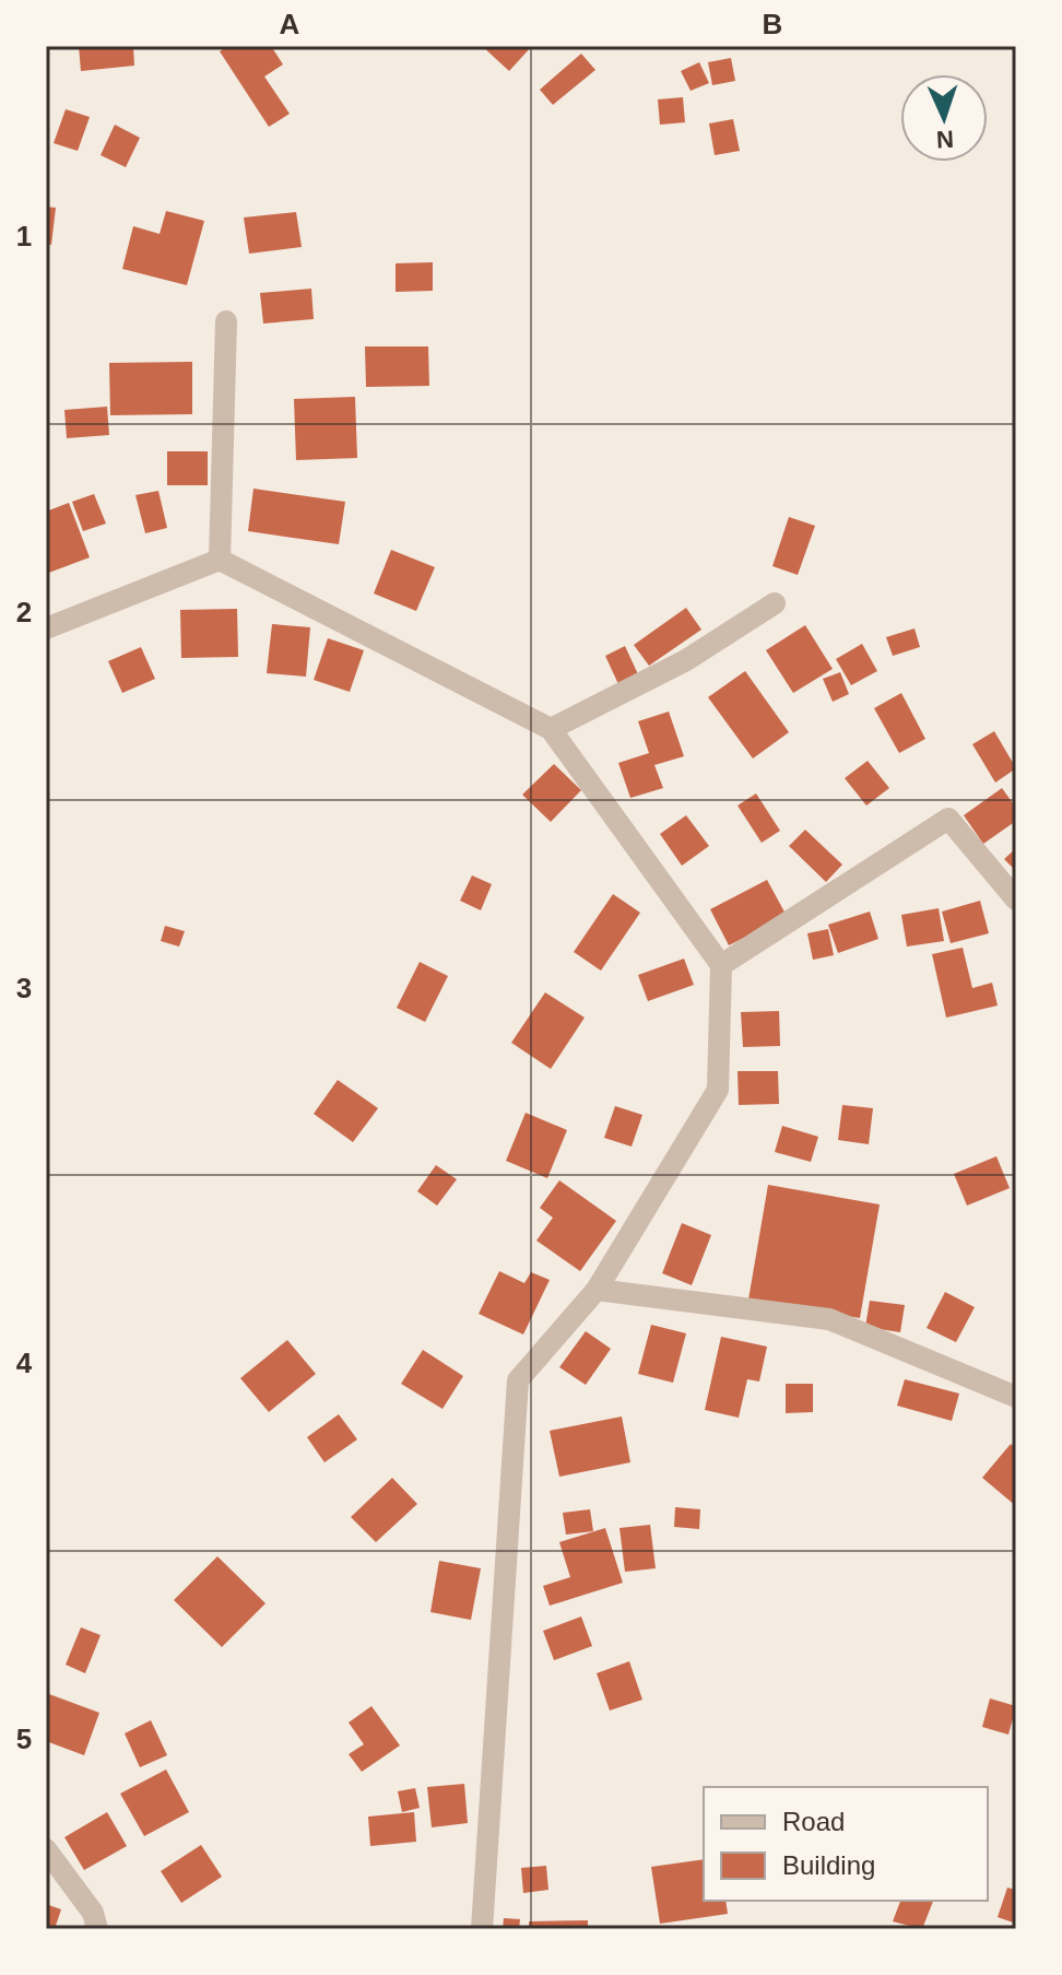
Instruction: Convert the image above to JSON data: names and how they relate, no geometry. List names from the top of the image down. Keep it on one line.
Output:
{"legend":["Road","Building"],"north":"bottom","grid":{"columns":["A","B"],"rows":["1","2","3","4","5"]}}
